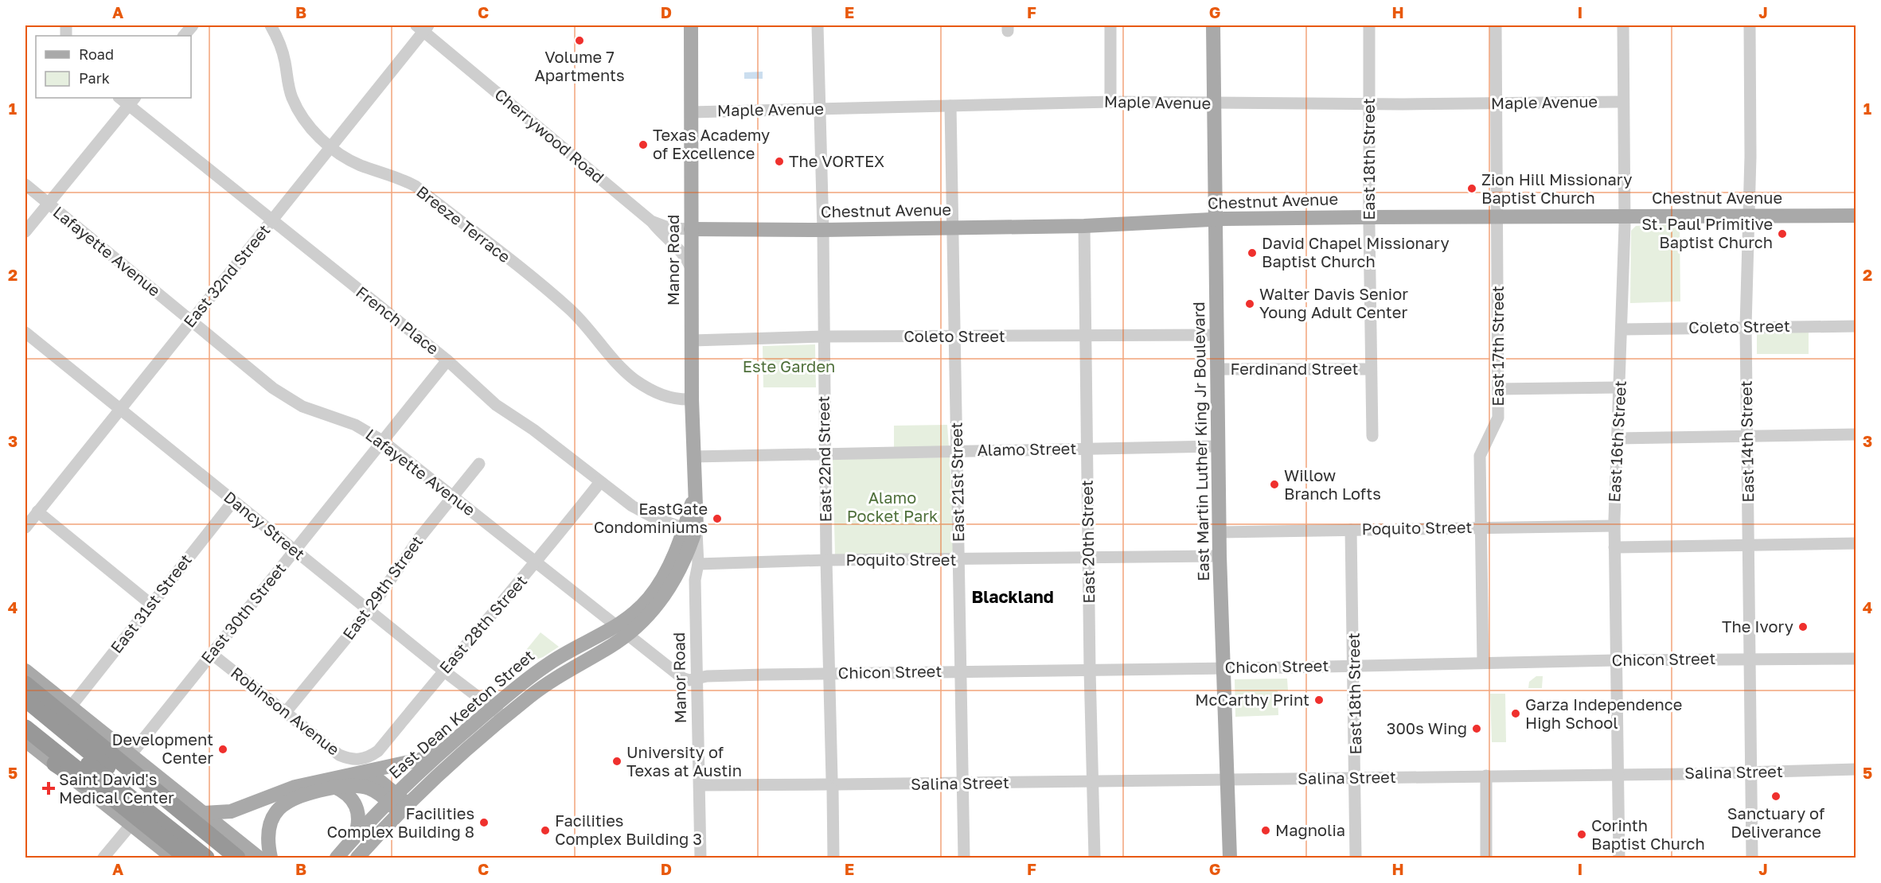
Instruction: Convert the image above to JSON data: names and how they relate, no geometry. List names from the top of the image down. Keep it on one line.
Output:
{"streets":{"main road":["Chestnut Avenue","Manor Road","East Martin Luther King Jr Boulevard","East Dean Keeton Street"],"street":["Maple Avenue","Cherrywood Road","East 18th Street","Breeze Terrace","Lafayette Avenue","East 32nd Street","French Place","Coleto Street","East 17th Street","Ferdinand Street","East 16th Street","East 14th Street","Alamo Street","East 22nd Street","East 21st Street","Dancy Street","Poquito Street","East 20th Street","East 29th Street","East 31st Street","East 30th Street","East 28th Street","Chicon Street","Robinson Avenue","Salina Street"]},"crossings":[["Maple Avenue","East 18th Street"],["Maple Avenue","Manor Road"],["Maple Avenue","East 17th Street"],["Maple Avenue","East Martin Luther King Jr Boulevard"],["Maple Avenue","East 16th Street"],["Maple Avenue","East 22nd Street"],["Maple Avenue","East 21st Street"],["Cherrywood Road","Chestnut Avenue"],["Cherrywood Road","Manor Road"],["Cherrywood Road","East 32nd Street"],["East 18th Street","Chestnut Avenue"],["East 18th Street","Ferdinand Street"],["East 18th Street","Poquito Street"],["East 18th Street","Chicon Street"],["East 18th Street","Salina Street"],["Chestnut Avenue","Manor Road"],["Chestnut Avenue","East 17th Street"],["Chestnut Avenue","East Martin Luther King Jr Boulevard"],["Chestnut Avenue","East 16th Street"],["Chestnut Avenue","East 14th Street"],["Chestnut Avenue","East 22nd Street"],["Chestnut Avenue","East 21st Street"],["Chestnut Avenue","East 20th Street"],["Breeze Terrace","Manor Road"],["Breeze Terrace","East 32nd Street"],["Lafayette Avenue","Manor Road"],["Lafayette Avenue","East 32nd Street"],["Lafayette Avenue","East 29th Street"],["Lafayette Avenue","East 30th Street"],["Lafayette Avenue","East 28th Street"],["Lafayette Avenue","Chicon Street"],["Lafayette Avenue","East Dean Keeton Street"],["Manor Road","French Place"],["Manor Road","Coleto Street"],["Manor Road","Alamo Street"],["Manor Road","Poquito Street"],["Manor Road","Chicon Street"],["Manor Road","East Dean Keeton Street"],["Manor Road","Salina Street"],["East 32nd Street","French Place"],["East 32nd Street","Dancy Street"],["French Place","East 30th Street"],["French Place","East 28th Street"],["French Place","East Dean Keeton Street"],["Coleto Street","East Martin Luther King Jr Boulevard"],["Coleto Street","East 16th Street"],["Coleto Street","East 14th Street"],["Coleto Street","East 22nd Street"],["Coleto Street","East 21st Street"],["Coleto Street","East 20th Street"],["East 17th Street","Poquito Street"],["East 17th Street","Chicon Street"],["Ferdinand Street","East Martin Luther King Jr Boulevard"],["East Martin Luther King Jr Boulevard","Alamo Street"],["East Martin Luther King Jr Boulevard","Poquito Street"],["East Martin Luther King Jr Boulevard","Chicon Street"],["East Martin Luther King Jr Boulevard","Salina Street"],["East 16th Street","Poquito Street"],["East 16th Street","Chicon Street"],["East 16th Street","Salina Street"],["East 14th Street","Chicon Street"],["East 14th Street","Salina Street"],["Alamo Street","East 22nd Street"],["Alamo Street","East 21st Street"],["Alamo Street","East 20th Street"],["East 22nd Street","Poquito Street"],["East 22nd Street","Chicon Street"],["East 22nd Street","Salina Street"],["East 21st Street","Poquito Street"],["East 21st Street","Chicon Street"],["East 21st Street","Salina Street"],["Dancy Street","East 29th Street"],["Dancy Street","East 31st Street"],["Dancy Street","East 30th Street"],["Dancy Street","East 28th Street"],["Dancy Street","East Dean Keeton Street"],["Poquito Street","East 20th Street"],["East 20th Street","Chicon Street"],["East 20th Street","Salina Street"],["East 29th Street","Robinson Avenue"],["East 30th Street","Robinson Avenue"],["East 28th Street","Robinson Avenue"]],"districts":["Blackland"],"parks":["Este Garden","Alamo Pocket Park"],"places":{"other":["Volume 7 Apartments","Texas Academy of Excellence","The VORTEX","Zion Hill Missionary Baptist Church","St. Paul Primitive Baptist Church","David Chapel Missionary Baptist Church","Walter Davis Senior Young Adult Center","Willow Branch Lofts","EastGate Condominiums","The Ivory","McCarthy Print","Garza Independence High School","300s Wing","Development Center","University of Texas at Austin","Sanctuary of Deliverance","Facilities Complex Building 8","Facilities Complex Building 3","Magnolia","Corinth Baptist Church"],"health":["Saint David's Medical Center"]},"legend":["Road","Park"],"grid":{"columns":["A","B","C","D","E","F","G","H","I","J"],"rows":["1","2","3","4","5"]}}
